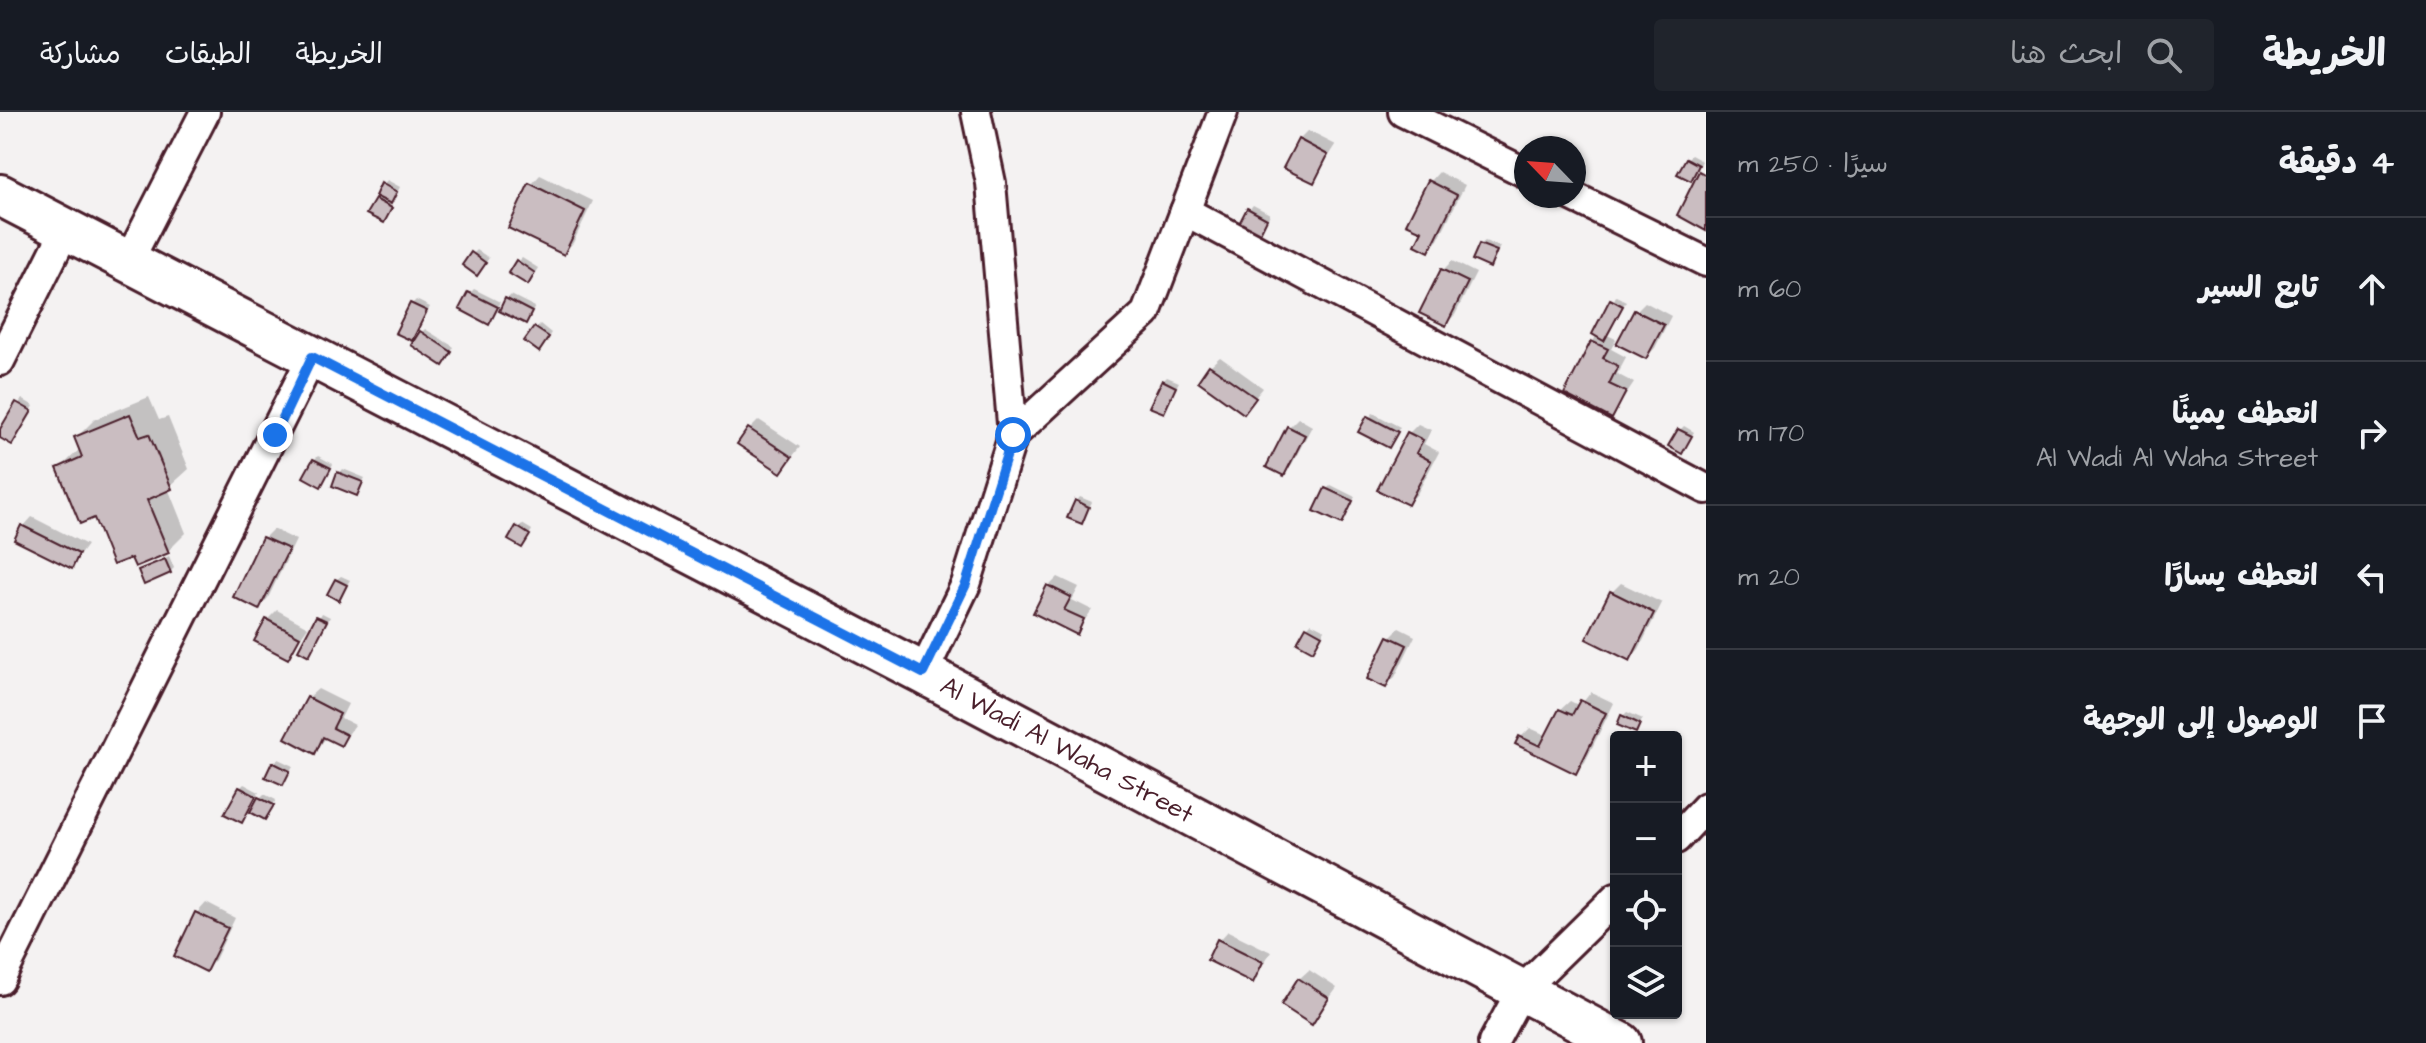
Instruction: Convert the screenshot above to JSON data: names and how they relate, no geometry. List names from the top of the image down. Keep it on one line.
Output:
{"streets":{"main road":["Al Wadi Al Waha Street"]},"north":"top left","page":{"header":"الخريطة","search":"ابحث هنا","nav":["الخريطة","الطبقات","مشاركة"],"heading":["4 دقيقة","سيرًا · 250 m"],"list":[["تابع السير","60 m"],["انعطف يمينًا","Al Wadi Al Waha Street","170 m"],["انعطف يسارًا","20 m"],"الوصول إلى الوجهة"],"map_buttons":["+","−"]}}
